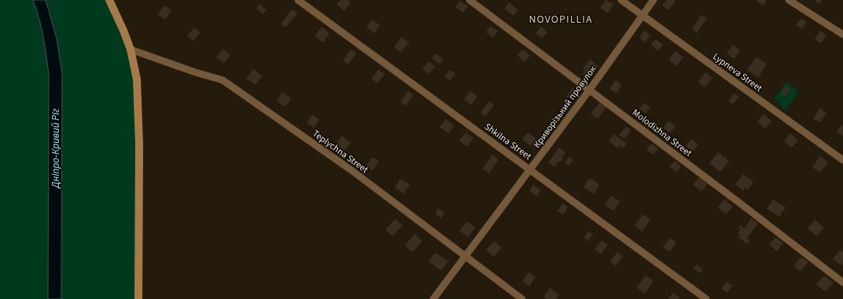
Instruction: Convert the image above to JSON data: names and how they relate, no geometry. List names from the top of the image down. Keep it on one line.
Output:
{"streets":{"street":["Lypneva Street","Криворізький провулок","Molodizhna Street","Shkilna Street","Teplychna Street"]},"crossings":[["Lypneva Street","Криворізький провулок"],["Криворізький провулок","Molodizhna Street"],["Криворізький провулок","Shkilna Street"],["Криворізький провулок","Teplychna Street"]],"districts":["NOVOPILLIA"],"water":["Дніпро-Кривий Ріг"]}
